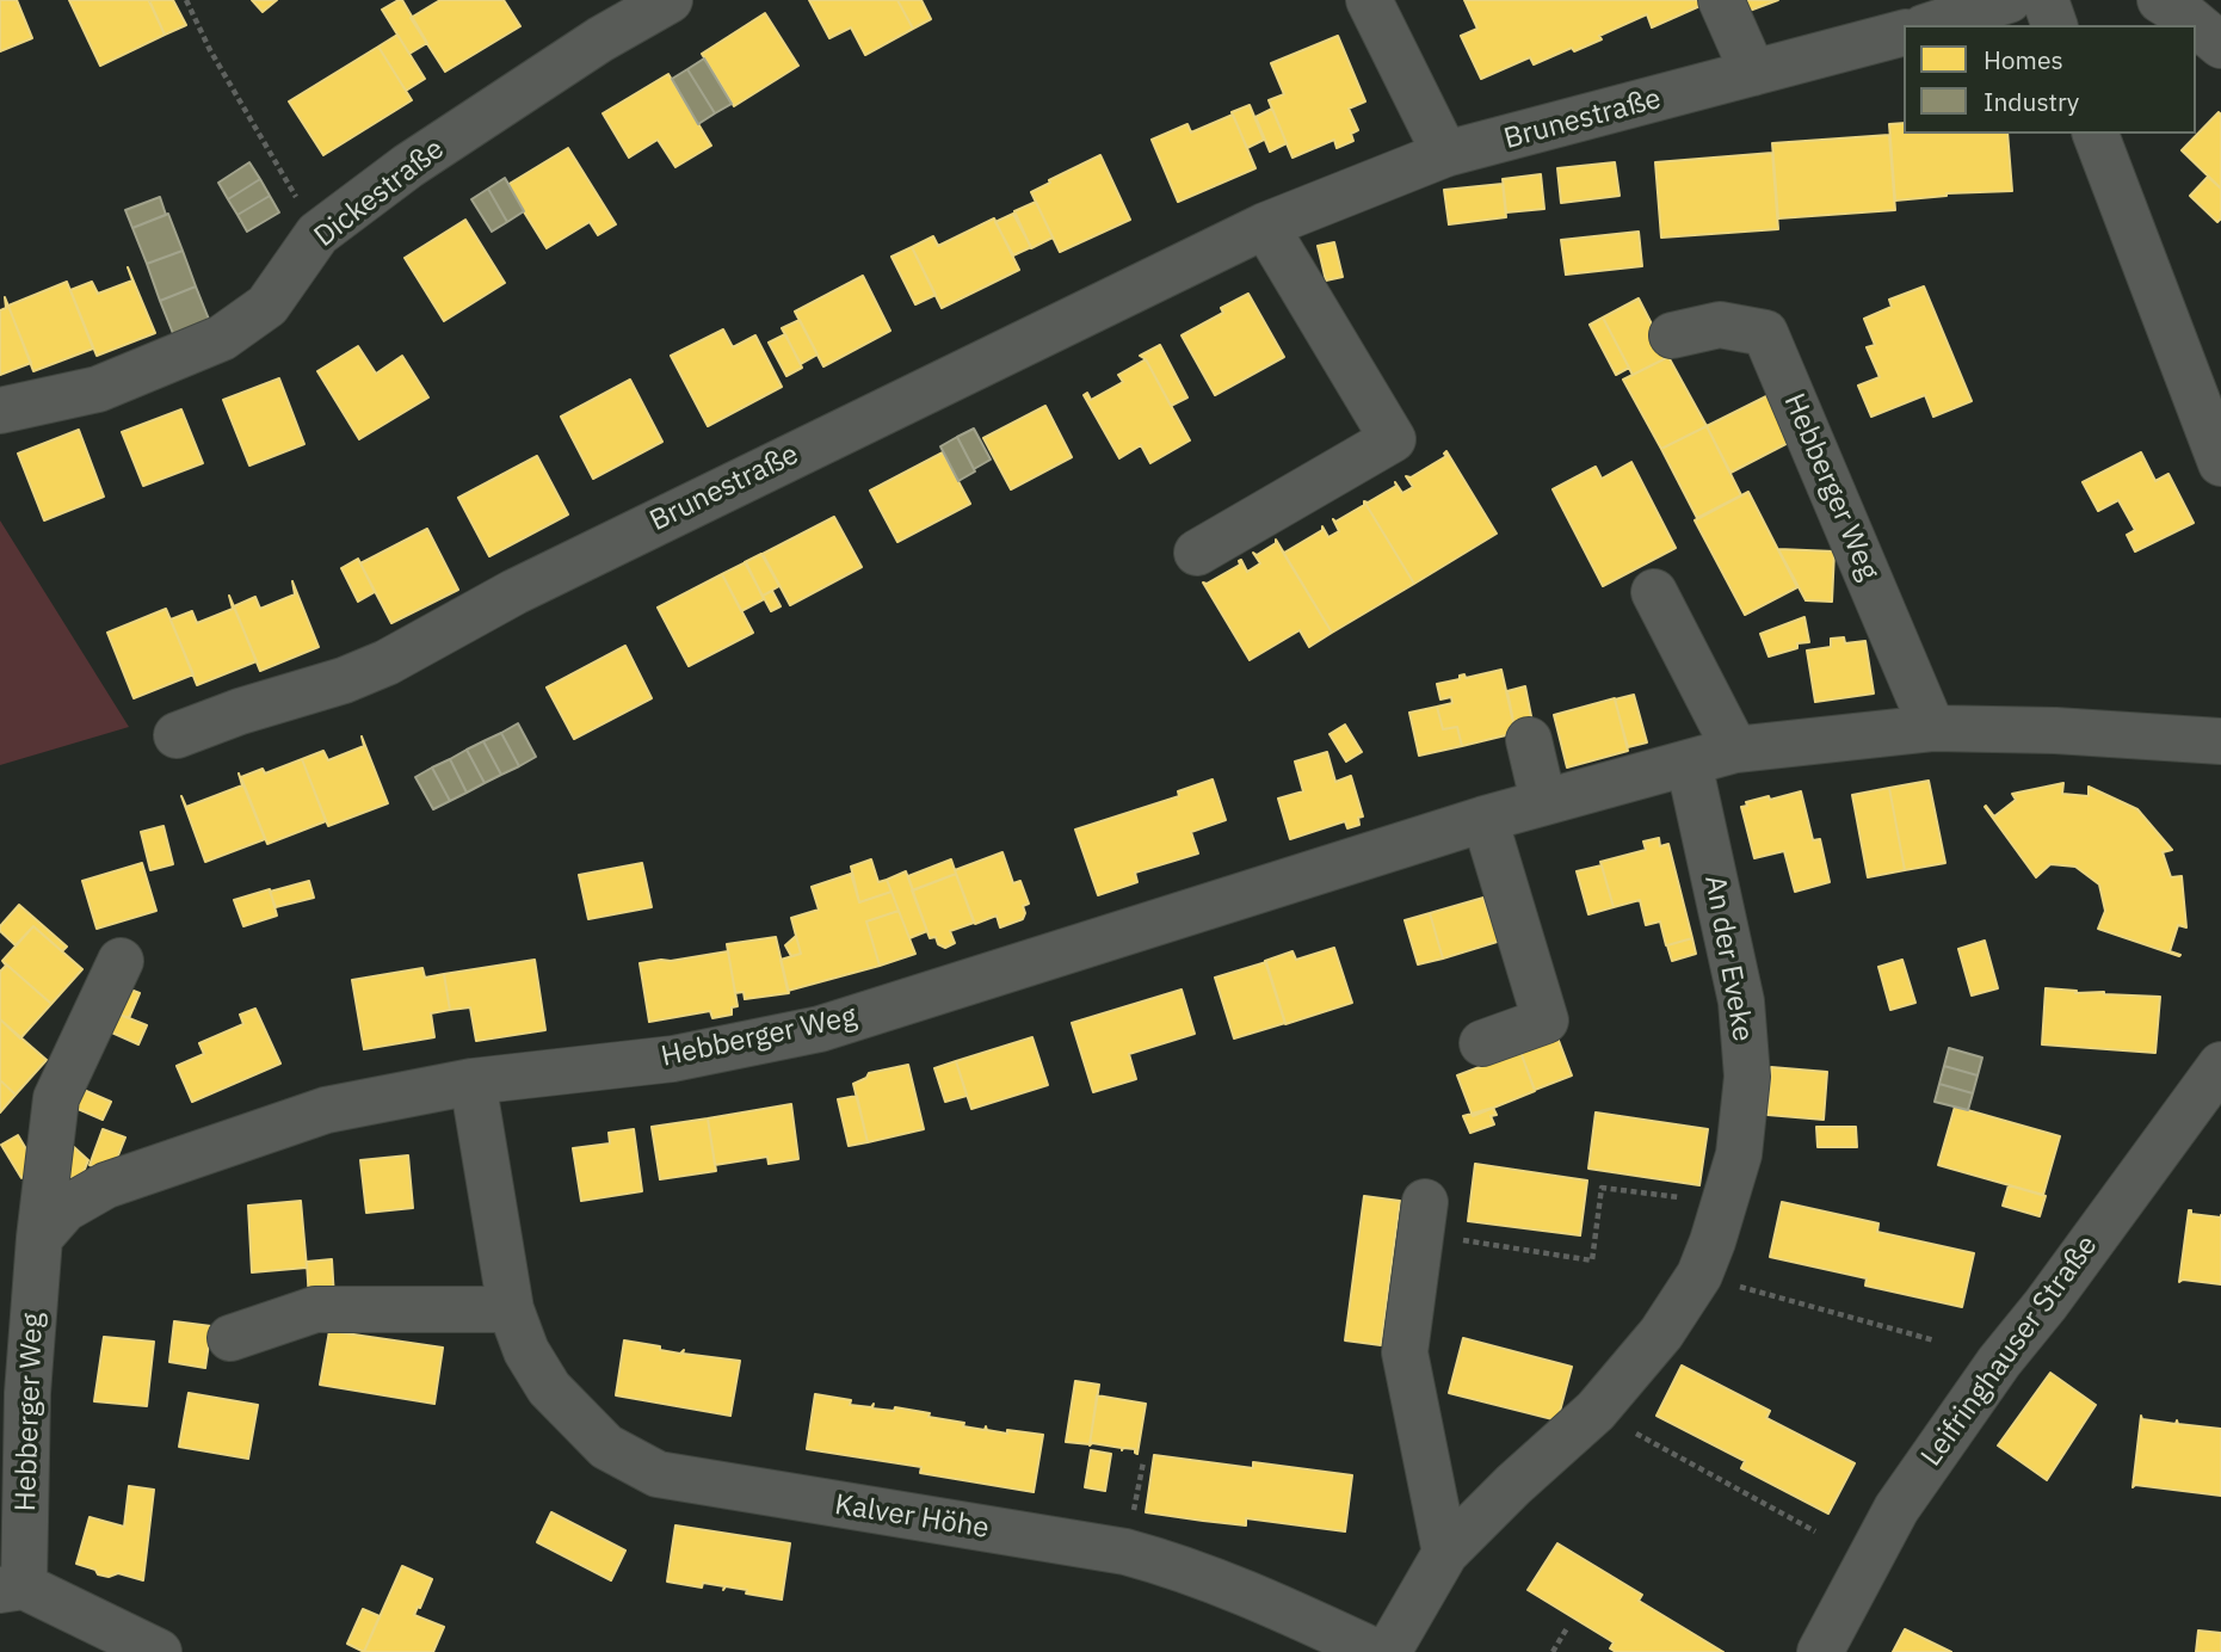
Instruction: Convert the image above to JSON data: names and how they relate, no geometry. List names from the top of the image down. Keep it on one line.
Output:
{"streets":{"street":["Brunestraße","Dickestraße","Hebberger Weg","An der Eveke","Leifringhauser Straße","Kalver Höhe"]},"crossings":[["Hebberger Weg","An der Eveke"],["Hebberger Weg","Kalver Höhe"]],"legend":["Homes","Industry"]}
